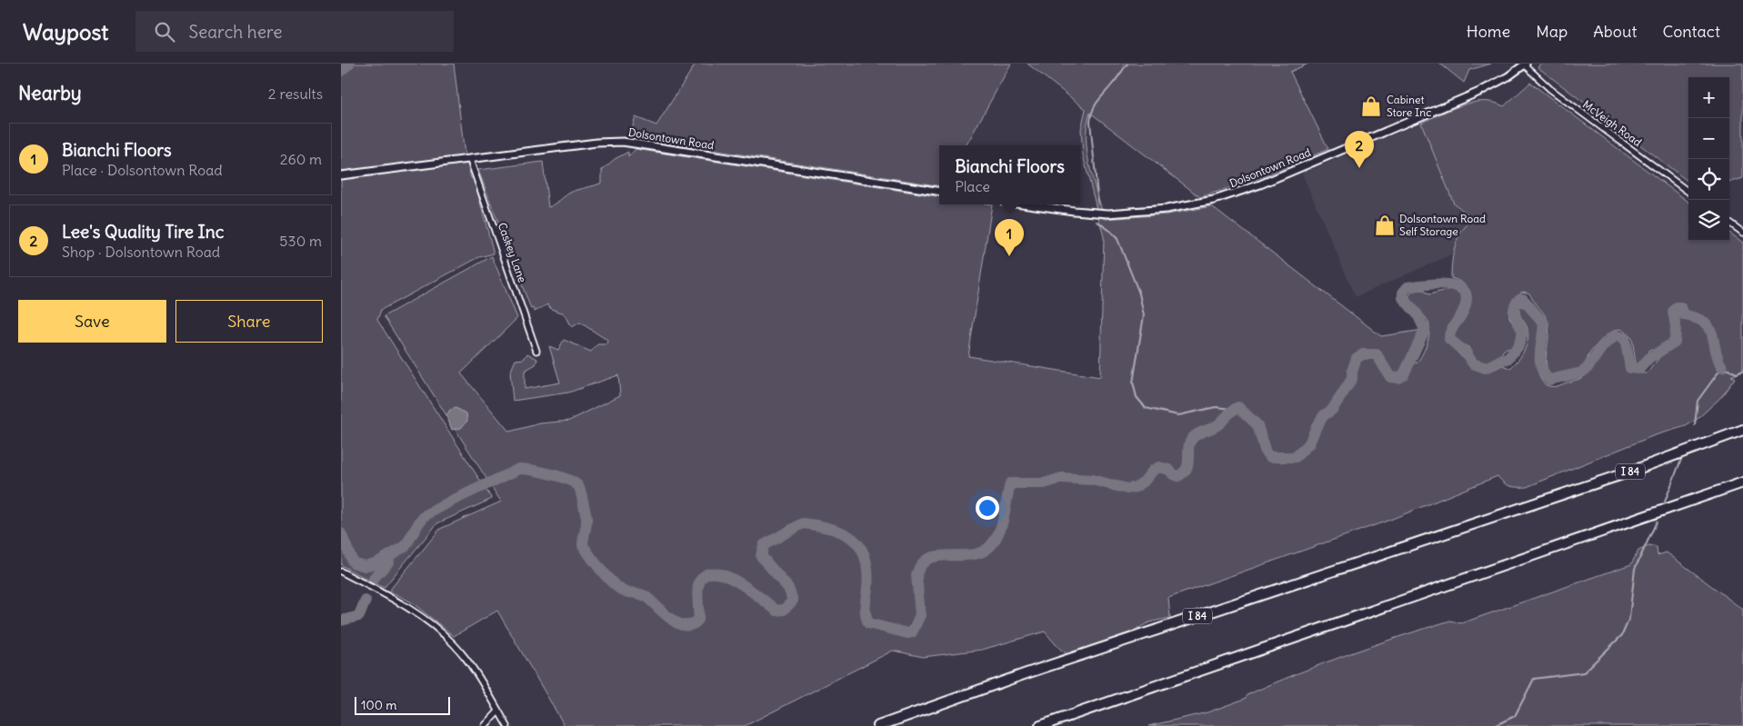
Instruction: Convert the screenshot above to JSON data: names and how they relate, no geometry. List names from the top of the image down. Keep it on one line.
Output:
{"streets":{"highway":["I 84"],"street":["McVeigh Road","Dolsontown Road","Caskey Lane"]},"crossings":[["McVeigh Road","Dolsontown Road"],["Dolsontown Road","Caskey Lane"]],"places":{"shop":["Cabinet Store Inc","Dolsontown Road Self Storage"]},"scale_bar":"100 m","page":{"header":"Waypost","search":"Search here","nav":["Home","Map","About","Contact"],"heading":["Nearby","2 results"],"map_buttons":["+","−"],"list":[{"mark":"1","name":"Bianchi Floors","note":"Place · Dolsontown Road","value":"260 m"},{"mark":"2","name":"Lee's Quality Tire Inc","note":"Shop · Dolsontown Road","value":"530 m"}],"pins":["2","1"],"popup":["Bianchi Floors","Place"],"buttons":["Save","Share"],"scale":"100 m"}}
